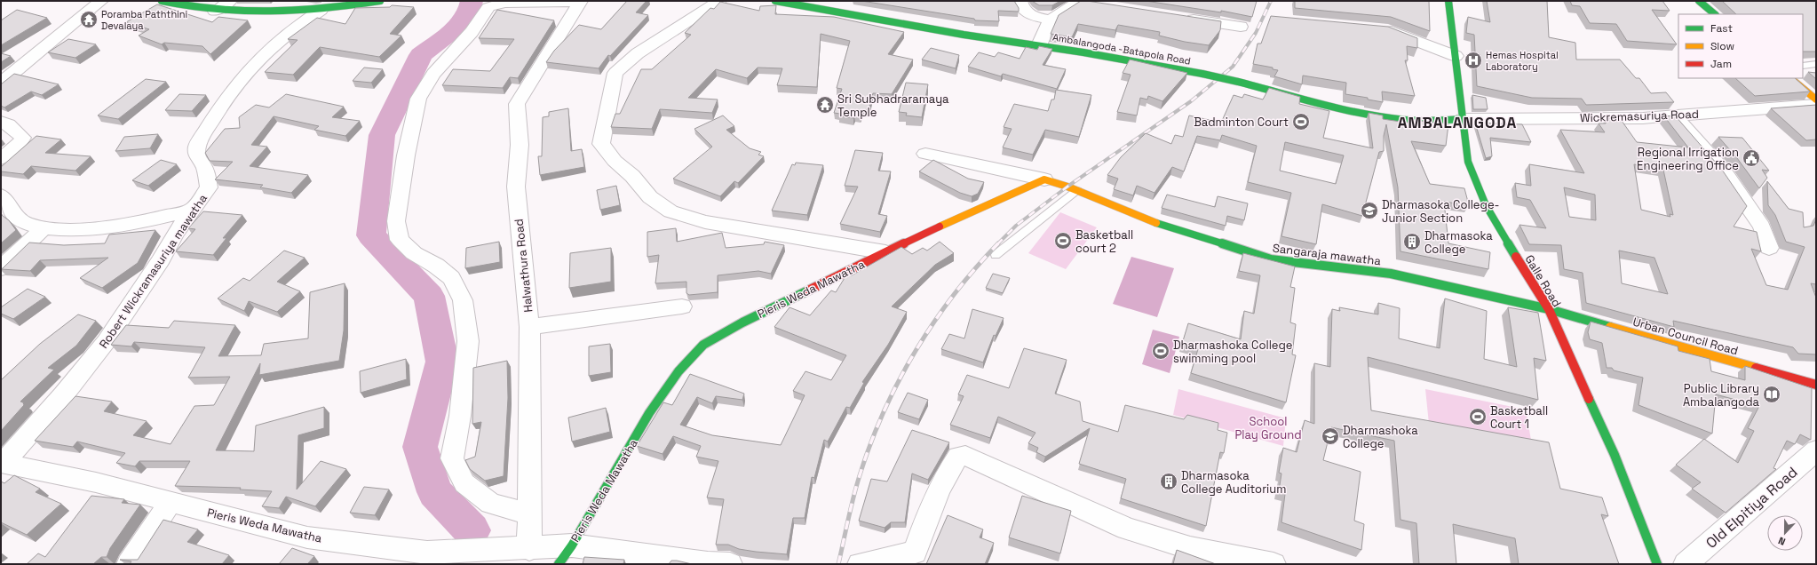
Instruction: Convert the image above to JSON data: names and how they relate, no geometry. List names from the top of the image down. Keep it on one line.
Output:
{"streets":{"main road":["Ambalangoda -Batapola Road","Sangaraja mawatha","Galle Road","Pieris Weda Mawatha","Urban Council Road"],"street":["Wickremasuriya Road","Halwathura Road","Robert Wickramasuriya mawatha","Old Elpitiya Road"]},"crossings":[["Ambalangoda -Batapola Road","Wickremasuriya Road"],["Ambalangoda -Batapola Road","Galle Road"],["Wickremasuriya Road","Galle Road"],["Sangaraja mawatha","Galle Road"],["Sangaraja mawatha","Pieris Weda Mawatha"],["Sangaraja mawatha","Urban Council Road"],["Halwathura Road","Pieris Weda Mawatha"],["Robert Wickramasuriya mawatha","Pieris Weda Mawatha"],["Galle Road","Urban Council Road"]],"districts":["AMBALANGODA"],"parks":["School Play Ground"],"places":{"temple":["Poramba Paththini Devalaya","Sri Subhadraramaya Temple"],"hospital":["Hemas Hospital Laboratory"],"sports":["Badminton Court","Basketball court 2","Dharmashoka College swimming pool","Basketball Court 1"],"public building":["Regional Irrigation Engineering Office"],"school or university":["Dharmasoka College- Junior Section","Dharmashoka College"],"building":["Dharmasoka College","Dharmasoka College Auditorium"],"library":["Public Library Ambalangoda"]},"legend":["Fast","Slow","Jam"],"north":"bottom"}
